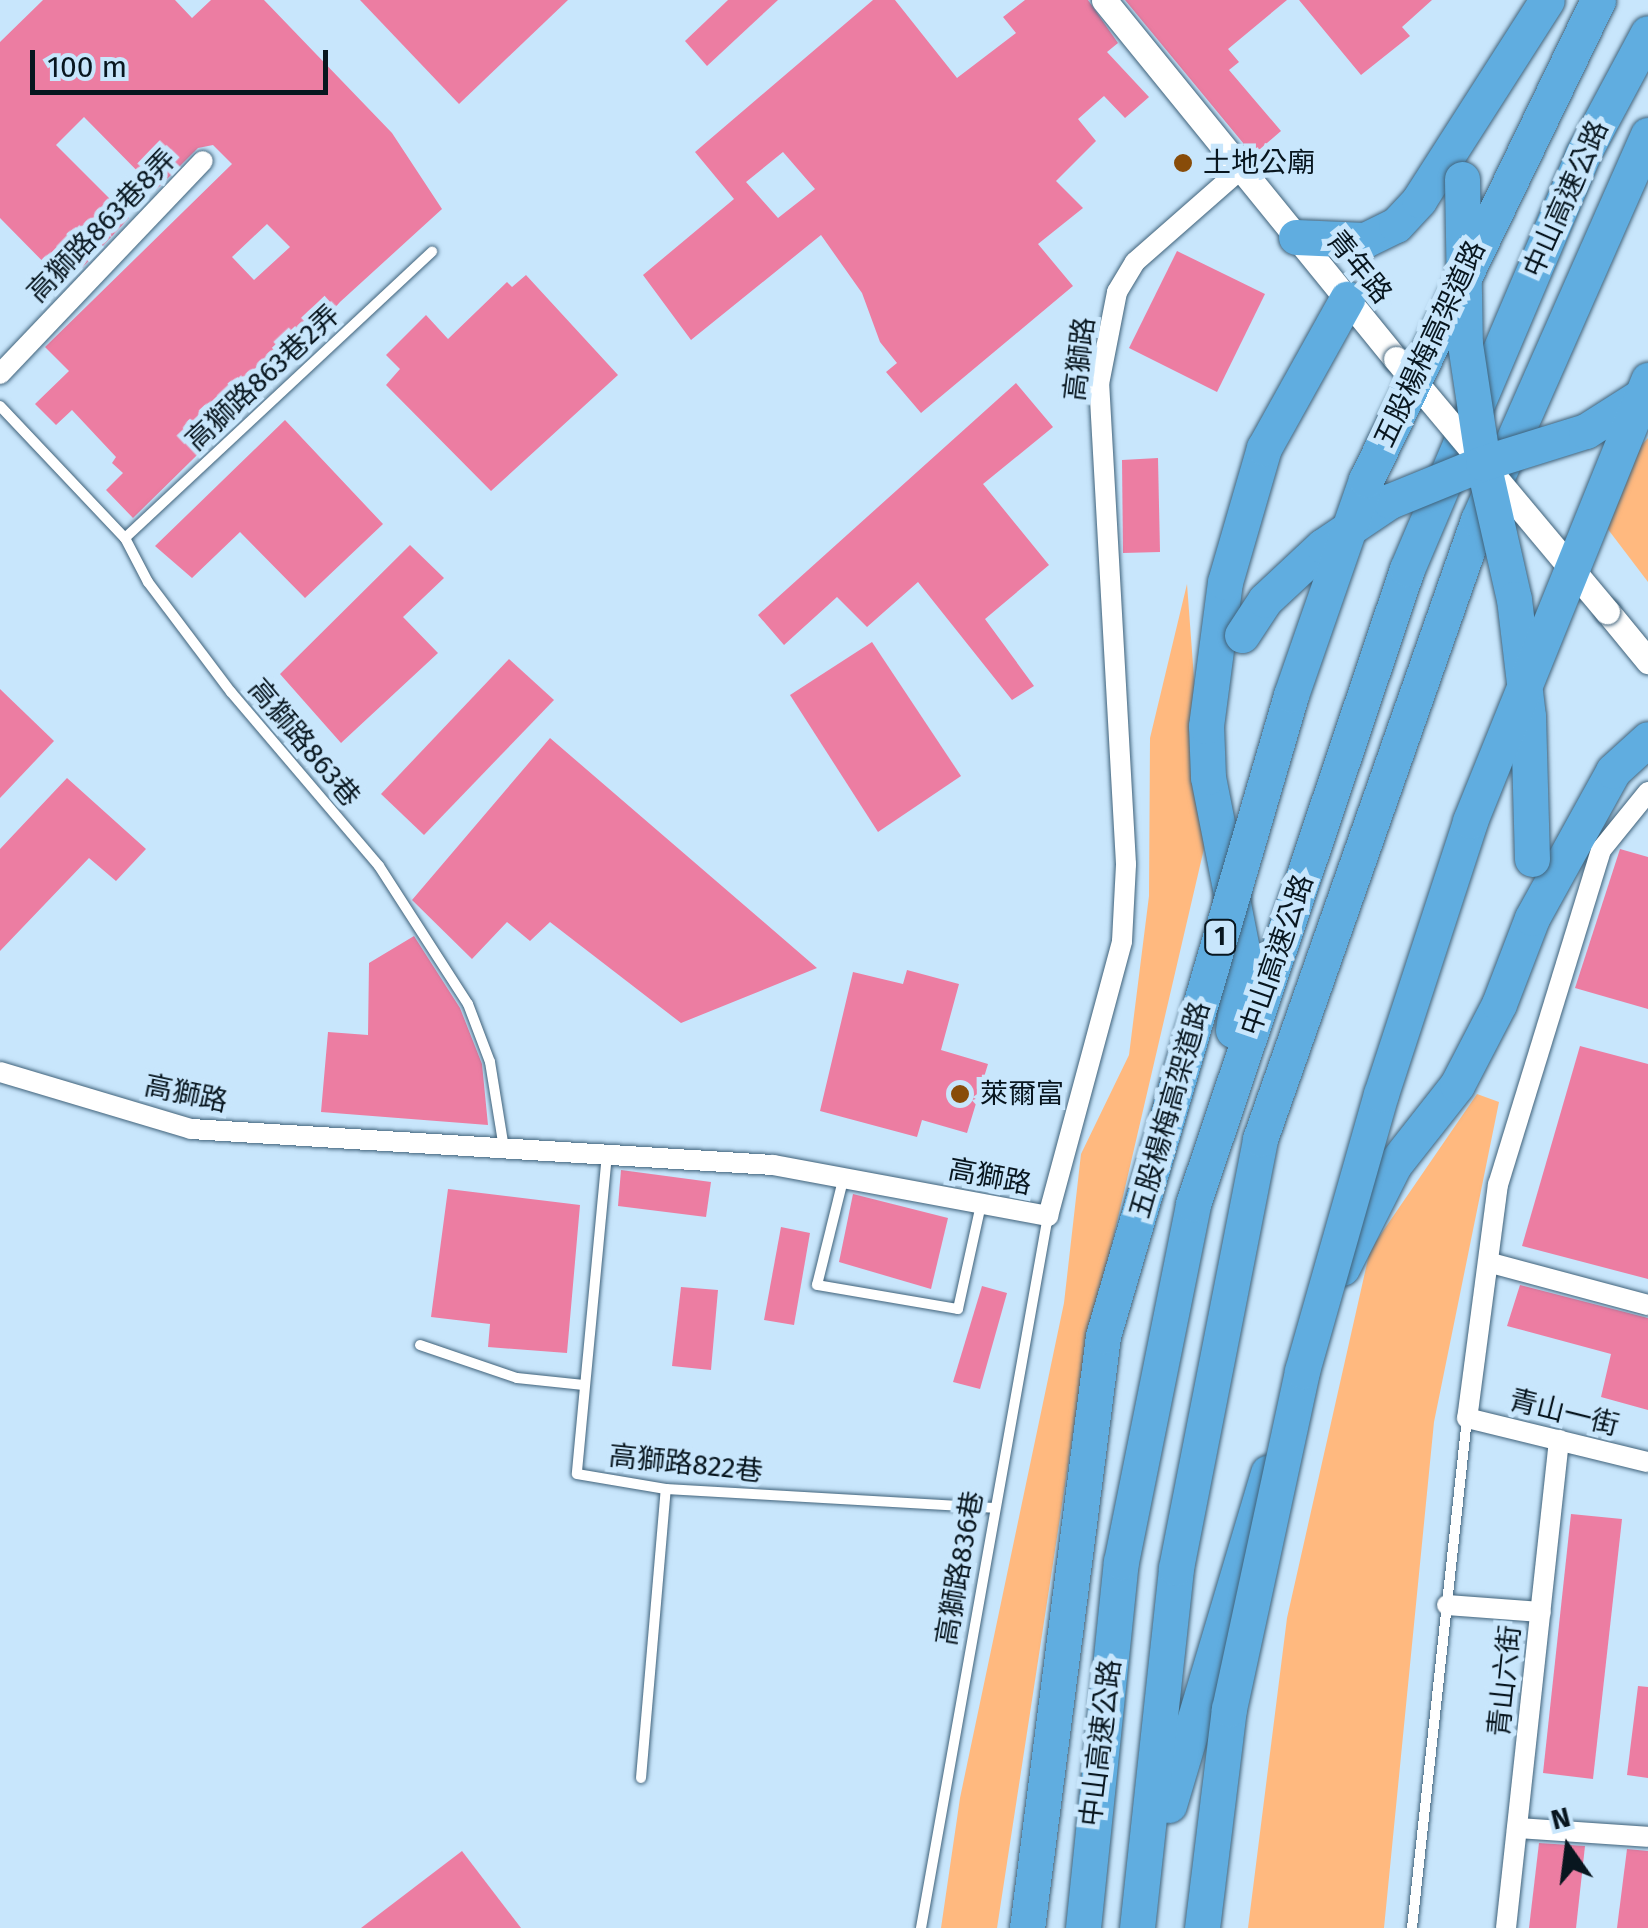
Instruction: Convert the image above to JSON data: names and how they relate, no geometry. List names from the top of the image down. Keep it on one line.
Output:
{"streets":{"highway":["中山高速公路","五股楊梅高架道路","1"],"street":["高獅路863巷8弄","青年路","高獅路","青山一街","青山六街"],"lane":["高獅路863巷2弄","高獅路863巷","高獅路822巷","高獅路836巷"]},"crossings":[["青年路","高獅路"],["高獅路","高獅路863巷"],["高獅路","高獅路822巷"],["高獅路","高獅路836巷"],["高獅路863巷2弄","高獅路863巷"],["青山一街","青山六街"],["高獅路822巷","高獅路836巷"]],"places":["土地公廟","萊爾富"],"scale_bar":"100 m","north":"top"}
